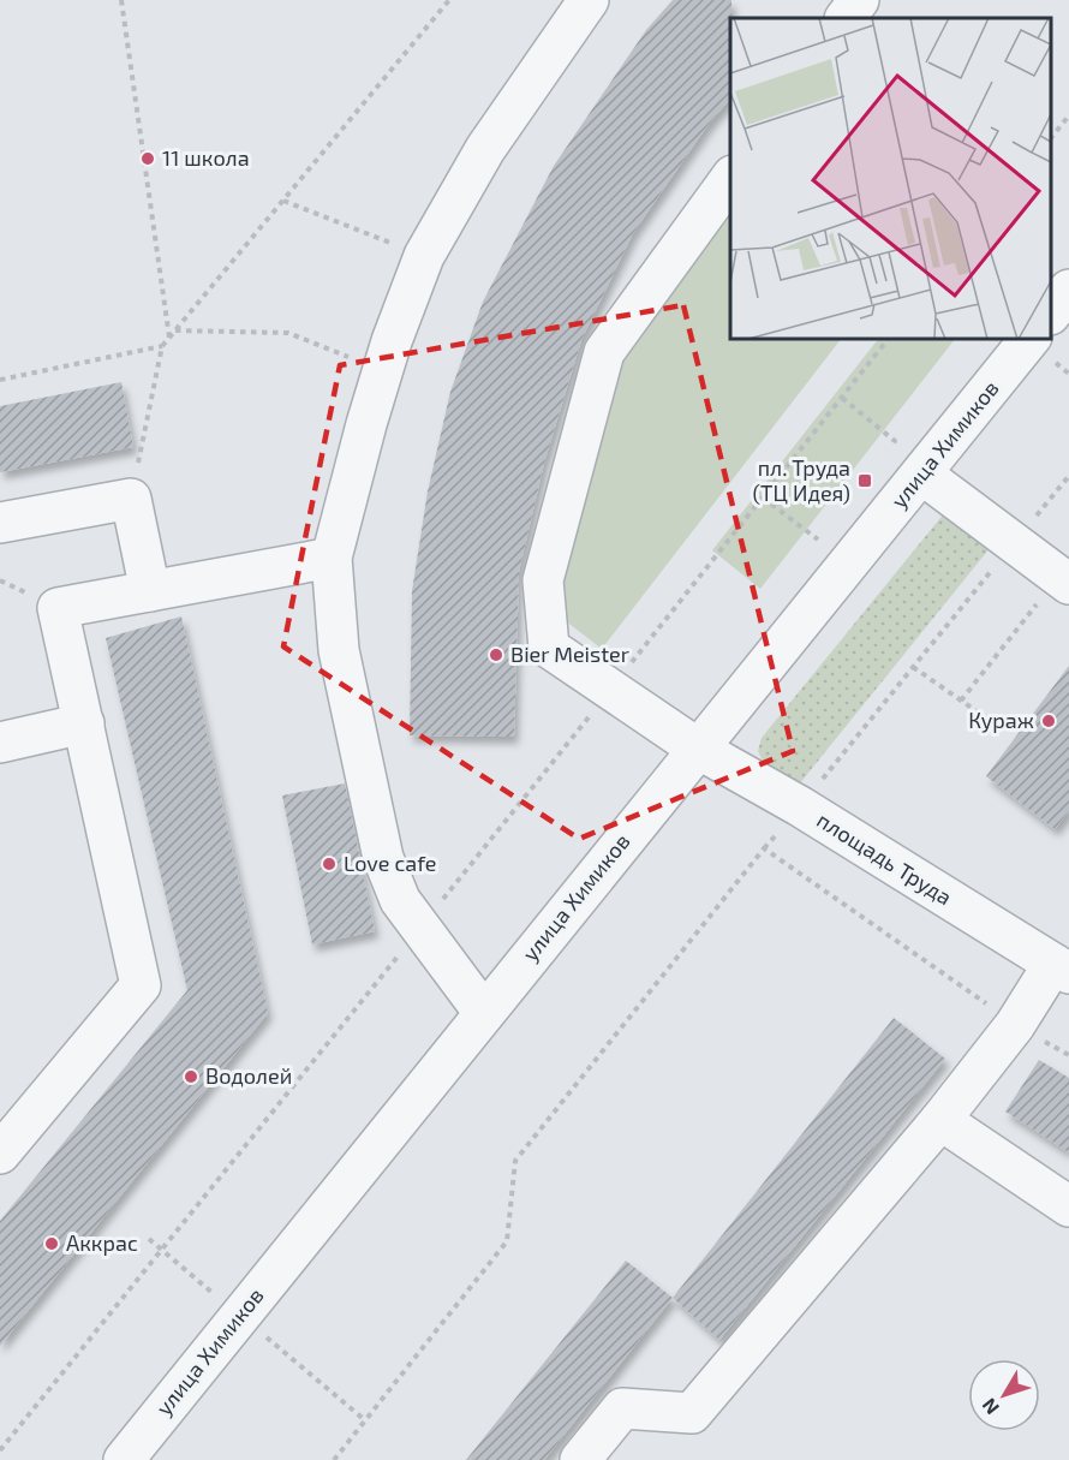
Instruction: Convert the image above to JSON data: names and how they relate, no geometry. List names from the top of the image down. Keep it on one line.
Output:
{"streets":{"street":["улица Химиков","площадь Труда"]},"crossings":[["улица Химиков","площадь Труда"]],"places":{"other":["11 школа","Bier Meister","Кураж","Love cafe","Водолей","Аккрас"],"transit":["пл. Труда (ТЦ Идея)"]},"north":"bottom left"}
